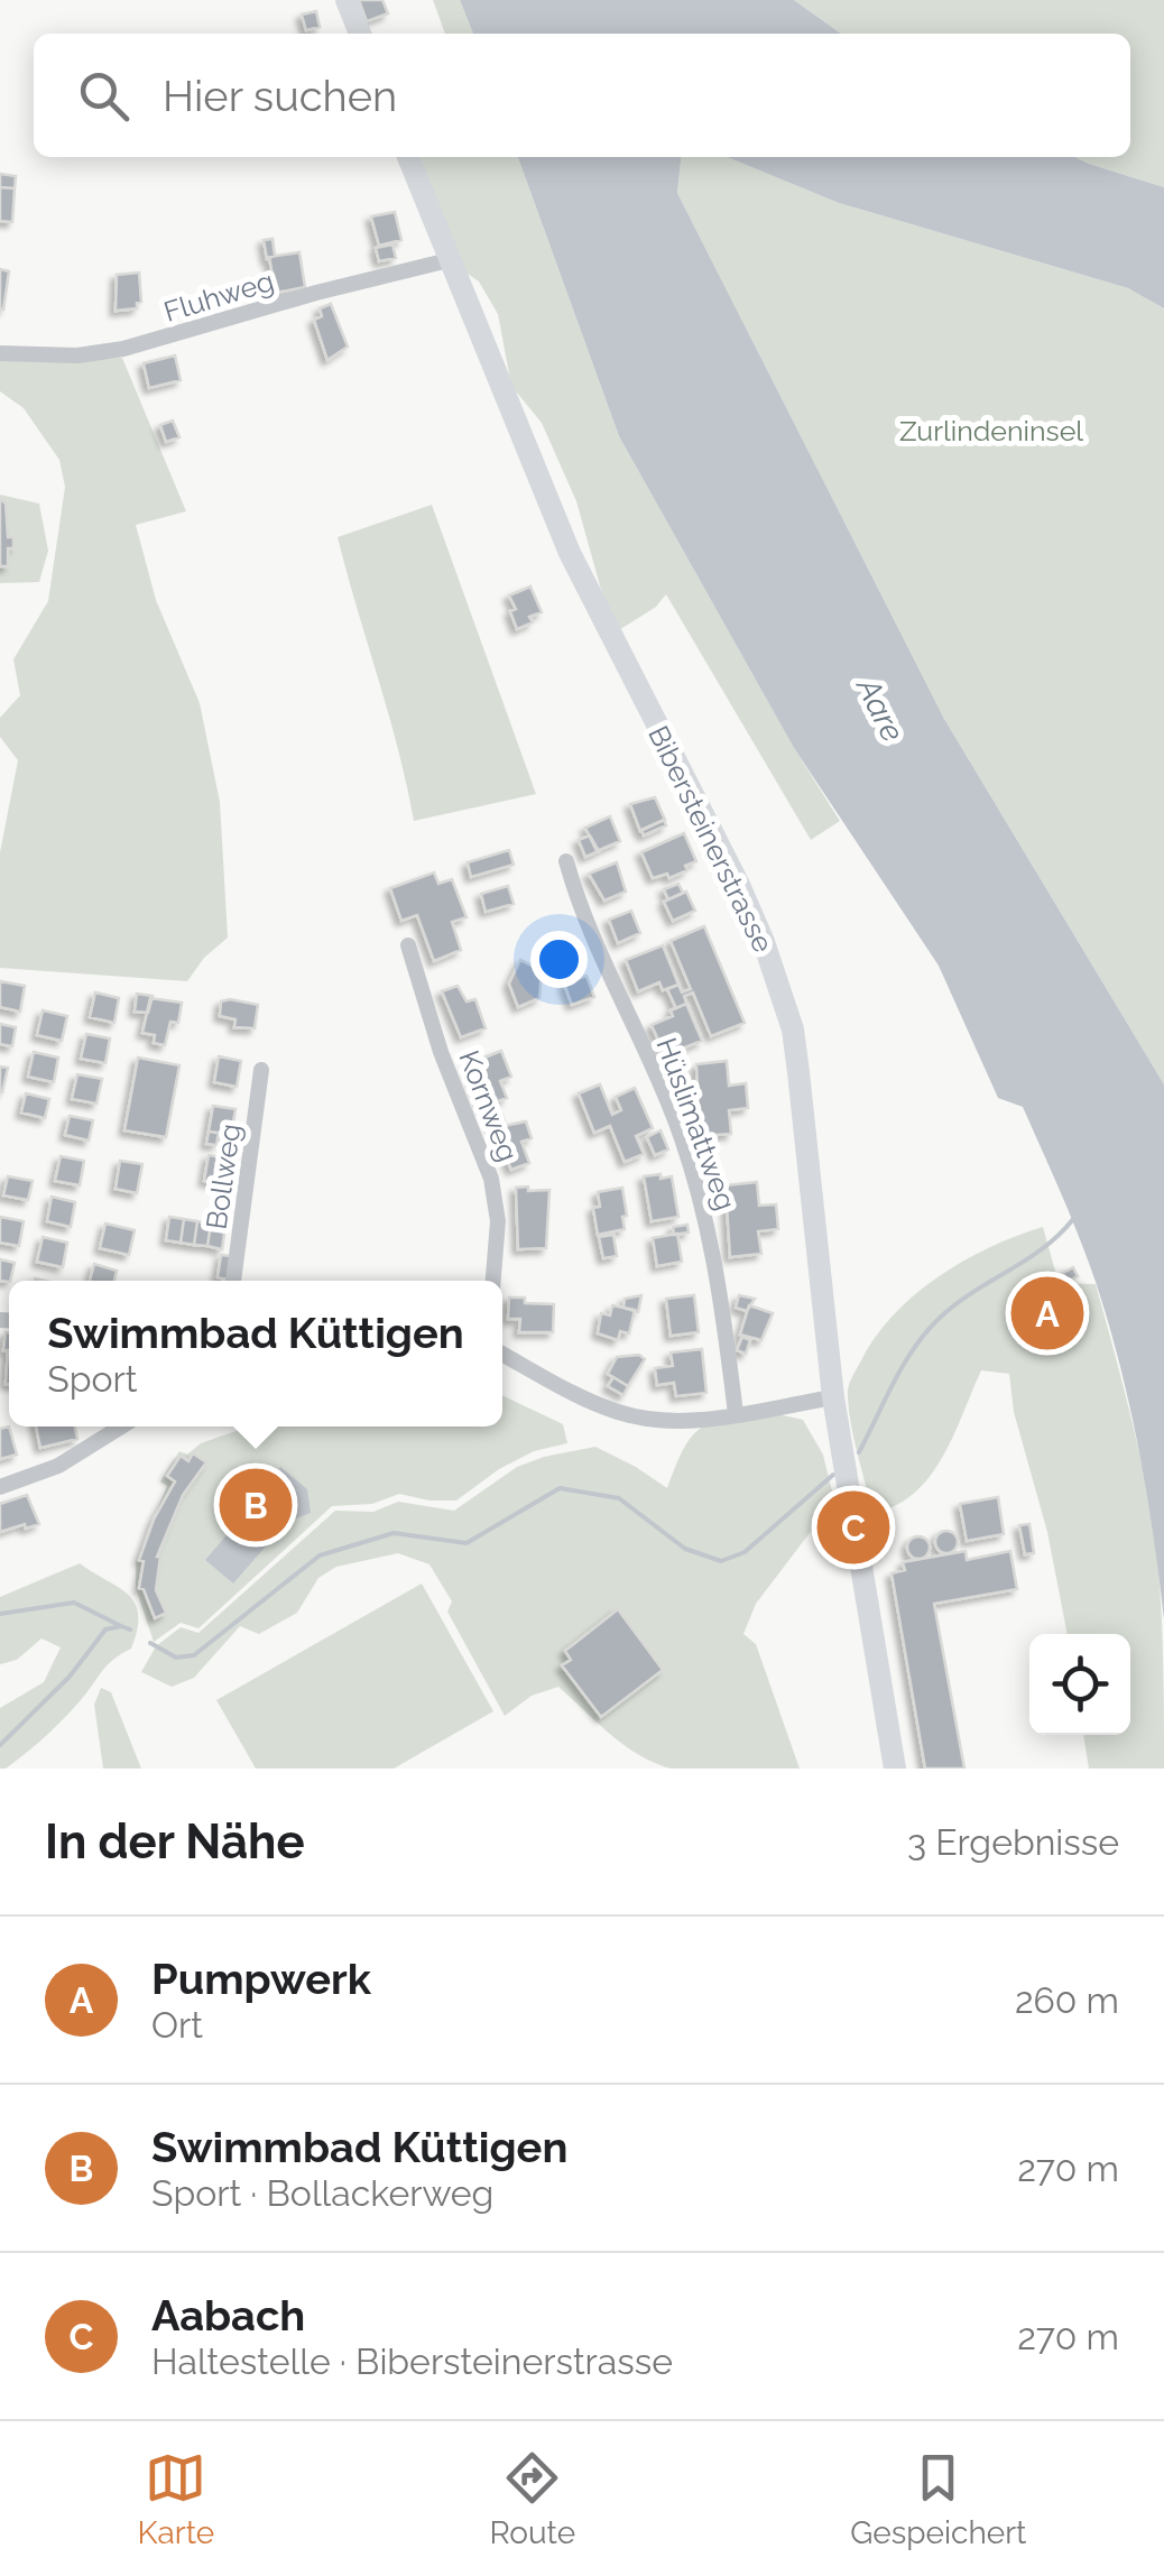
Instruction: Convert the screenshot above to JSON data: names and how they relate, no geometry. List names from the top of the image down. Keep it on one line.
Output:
{"streets":{"main road":["Bibersteinerstrasse"],"street":["Fluhweg","Kornweg","Hüslimattweg","Bollweg"]},"crossings":[["Fluhweg","Bibersteinerstrasse"]],"water":["Aare"],"parks":["Zurlindeninsel"],"page":{"search":"Hier suchen","pins":["A","B","C"],"popup":["Swimmbad Küttigen","Sport"],"heading":["In der Nähe","3 Ergebnisse"],"list":[{"mark":"A","name":"Pumpwerk","note":"Ort","value":"260 m"},{"mark":"B","name":"Swimmbad Küttigen","note":"Sport · Bollackerweg","value":"270 m"},{"mark":"C","name":"Aabach","note":"Haltestelle · Bibersteinerstrasse","value":"270 m"}],"nav":["Karte","Route","Gespeichert"]}}
